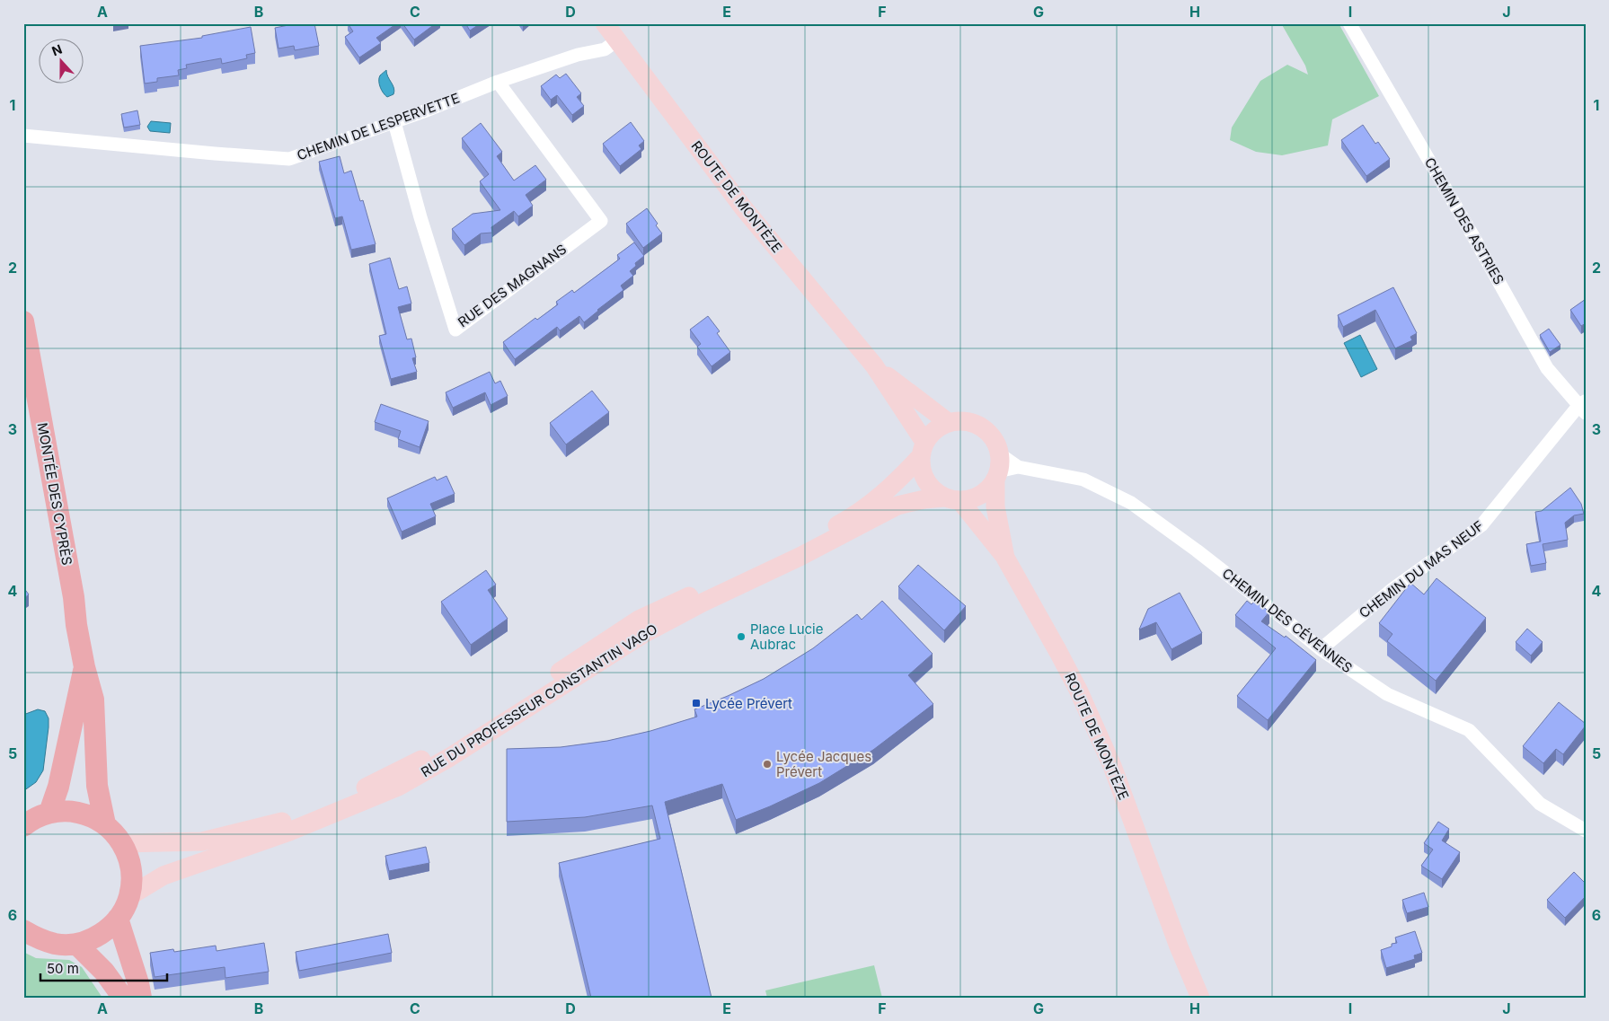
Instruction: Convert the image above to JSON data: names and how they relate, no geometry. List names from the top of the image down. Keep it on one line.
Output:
{"streets":{"main road":["MONTÉE DES CYPRÈS"],"street":["CHEMIN DE LESPERVETTE","ROUTE DE MONTÈZE","CHEMIN DES ASTRIES","RUE DES MAGNANS","CHEMIN DU MAS NEUF","CHEMIN DES CÉVENNES","RUE DU PROFESSEUR CONSTANTIN VAGO"]},"crossings":[["CHEMIN DE LESPERVETTE","ROUTE DE MONTÈZE"],["CHEMIN DE LESPERVETTE","RUE DES MAGNANS"],["ROUTE DE MONTÈZE","CHEMIN DES CÉVENNES"],["ROUTE DE MONTÈZE","RUE DU PROFESSEUR CONSTANTIN VAGO"],["CHEMIN DES ASTRIES","CHEMIN DU MAS NEUF"],["CHEMIN DU MAS NEUF","CHEMIN DES CÉVENNES"],["CHEMIN DES CÉVENNES","RUE DU PROFESSEUR CONSTANTIN VAGO"]],"places":{"other":["Place Lucie Aubrac","Lycée Jacques Prévert"],"transit":["Lycée Prévert"]},"scale_bar":"50 m","north":"top","grid":{"columns":["A","B","C","D","E","F","G","H","I","J"],"rows":["1","2","3","4","5","6"]}}
